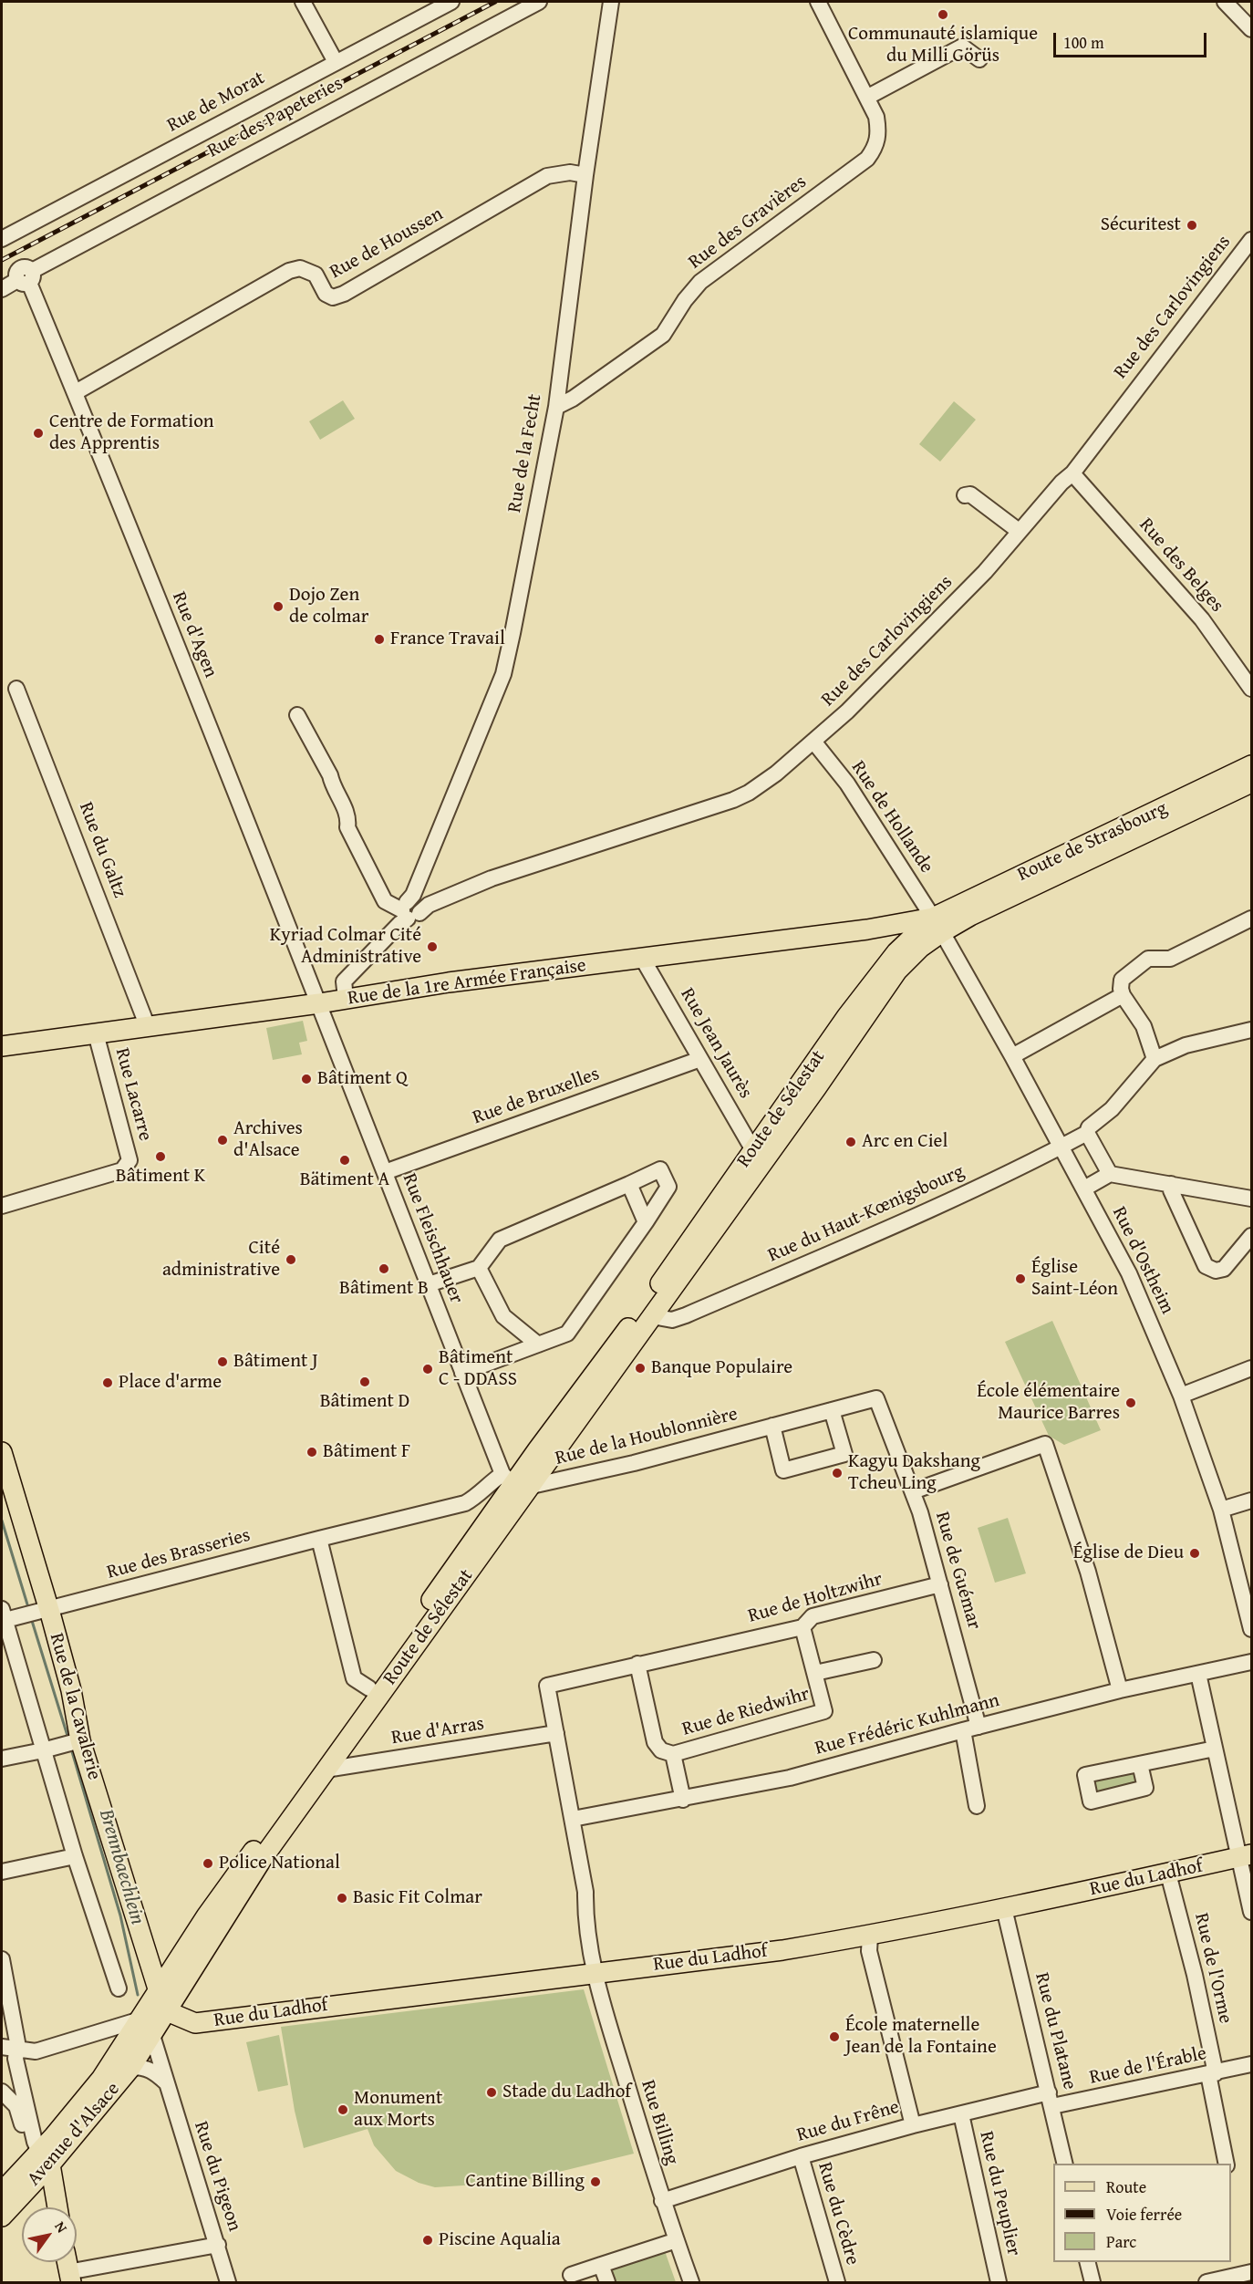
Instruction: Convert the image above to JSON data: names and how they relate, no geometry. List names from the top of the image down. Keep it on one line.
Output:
{"streets":{"main road":["Route de Strasbourg","Rue de la 1re Armée Française","Route de Sélestat","Rue de la Cavalerie","Rue du Ladhof","Avenue d'Alsace"],"street":["Rue de Morat","Rue des Papeteries","Rue des Gravières","Rue de Houssen","Rue des Carlovingiens","Rue de la Fecht","Rue des Belges","Rue d'Agen","Rue de Hollande","Rue du Galtz","Rue Jean Jaurès","Rue Lacarre","Rue de Bruxelles","Rue du Haut-Kœnigsbourg","Rue Fleischhauer","Rue d'Ostheim","Rue de la Houblonnière","Rue des Brasseries","Rue de Guémar","Rue de Holtzwihr","Rue de Riedwihr","Rue Frédéric Kuhlmann","Rue d'Arras","Rue de l'Orme","Rue du Platane","Rue de l'Érable","Rue du Frêne","Rue Billing","Rue du Pigeon","Rue du Peuplier","Rue du Cèdre"]},"crossings":[["Rue des Papeteries","Rue d'Agen"],["Rue des Gravières","Rue de la Fecht"],["Rue de Houssen","Rue de la Fecht"],["Rue de Houssen","Rue d'Agen"],["Rue des Carlovingiens","Rue de la Fecht"],["Rue des Carlovingiens","Rue des Belges"],["Rue des Carlovingiens","Rue de Hollande"],["Rue de la Fecht","Rue de la 1re Armée Française"],["Rue d'Agen","Rue de la 1re Armée Française"],["Rue d'Agen","Rue Fleischhauer"],["Rue de Hollande","Route de Strasbourg"],["Rue de Hollande","Rue de la 1re Armée Française"],["Rue de Hollande","Route de Sélestat"],["Rue de Hollande","Rue d'Ostheim"],["Route de Strasbourg","Rue de la 1re Armée Française"],["Route de Strasbourg","Route de Sélestat"],["Route de Strasbourg","Rue d'Ostheim"],["Rue du Galtz","Rue de la 1re Armée Française"],["Rue de la 1re Armée Française","Rue Jean Jaurès"],["Rue de la 1re Armée Française","Rue Lacarre"],["Rue de la 1re Armée Française","Route de Sélestat"],["Rue de la 1re Armée Française","Rue Fleischhauer"],["Rue de la 1re Armée Française","Rue d'Ostheim"],["Rue Jean Jaurès","Rue de Bruxelles"],["Rue Jean Jaurès","Route de Sélestat"],["Rue de Bruxelles","Rue Fleischhauer"],["Route de Sélestat","Rue du Haut-Kœnigsbourg"],["Route de Sélestat","Rue Fleischhauer"],["Route de Sélestat","Rue d'Ostheim"],["Route de Sélestat","Rue de la Houblonnière"],["Route de Sélestat","Rue des Brasseries"],["Route de Sélestat","Rue de la Cavalerie"],["Route de Sélestat","Rue d'Arras"],["Route de Sélestat","Rue du Ladhof"],["Route de Sélestat","Avenue d'Alsace"],["Route de Sélestat","Rue du Pigeon"],["Rue du Haut-Kœnigsbourg","Rue d'Ostheim"],["Rue Fleischhauer","Rue de la Houblonnière"],["Rue Fleischhauer","Rue des Brasseries"],["Rue de la Houblonnière","Rue des Brasseries"],["Rue de la Houblonnière","Rue de Guémar"],["Rue des Brasseries","Rue de la Cavalerie"],["Rue de Guémar","Rue de Holtzwihr"],["Rue de Guémar","Rue Frédéric Kuhlmann"],["Rue de Holtzwihr","Rue de Riedwihr"],["Rue de Holtzwihr","Rue Billing"],["Rue de la Cavalerie","Rue du Ladhof"],["Rue de la Cavalerie","Avenue d'Alsace"],["Rue de la Cavalerie","Rue du Pigeon"],["Rue Frédéric Kuhlmann","Rue Billing"],["Rue d'Arras","Rue Billing"],["Rue du Ladhof","Rue de l'Orme"],["Rue du Ladhof","Rue du Platane"],["Rue du Ladhof","Rue Billing"],["Rue du Ladhof","Avenue d'Alsace"],["Rue du Ladhof","Rue du Pigeon"],["Rue de l'Orme","Rue de l'Érable"],["Rue du Platane","Rue de l'Érable"],["Rue du Platane","Rue du Frêne"],["Rue de l'Érable","Rue du Frêne"],["Rue du Frêne","Rue Billing"],["Rue du Frêne","Rue du Peuplier"],["Rue du Frêne","Rue du Cèdre"],["Avenue d'Alsace","Rue du Pigeon"]],"water":["Brennbaechlein"],"places":["Communauté islamique du Milli Görüs","Sécuritest","Centre de Formation des Apprentis","Dojo Zen de colmar","France Travail","Kyriad Colmar Cité Administrative","Bâtiment Q","Archives d'Alsace","Arc en Ciel","Bâtiment K","Bätiment A","Cité administrative","Bâtiment B","Église Saint-Léon","Bâtiment J","Banque Populaire","Bâtiment C - DDASS","Bâtiment D","Place d'arme","École élémentaire Maurice Barres","Bâtiment F","Kagyu Dakshang Tcheu Ling","Église de Dieu","Police National","Basic Fit Colmar","École maternelle Jean de la Fontaine","Stade du Ladhof","Monument aux Morts","Cantine Billing","Piscine Aqualia"],"legend":["Route","Voie ferrée","Parc"],"scale_bar":"100 m","north":"top right"}
